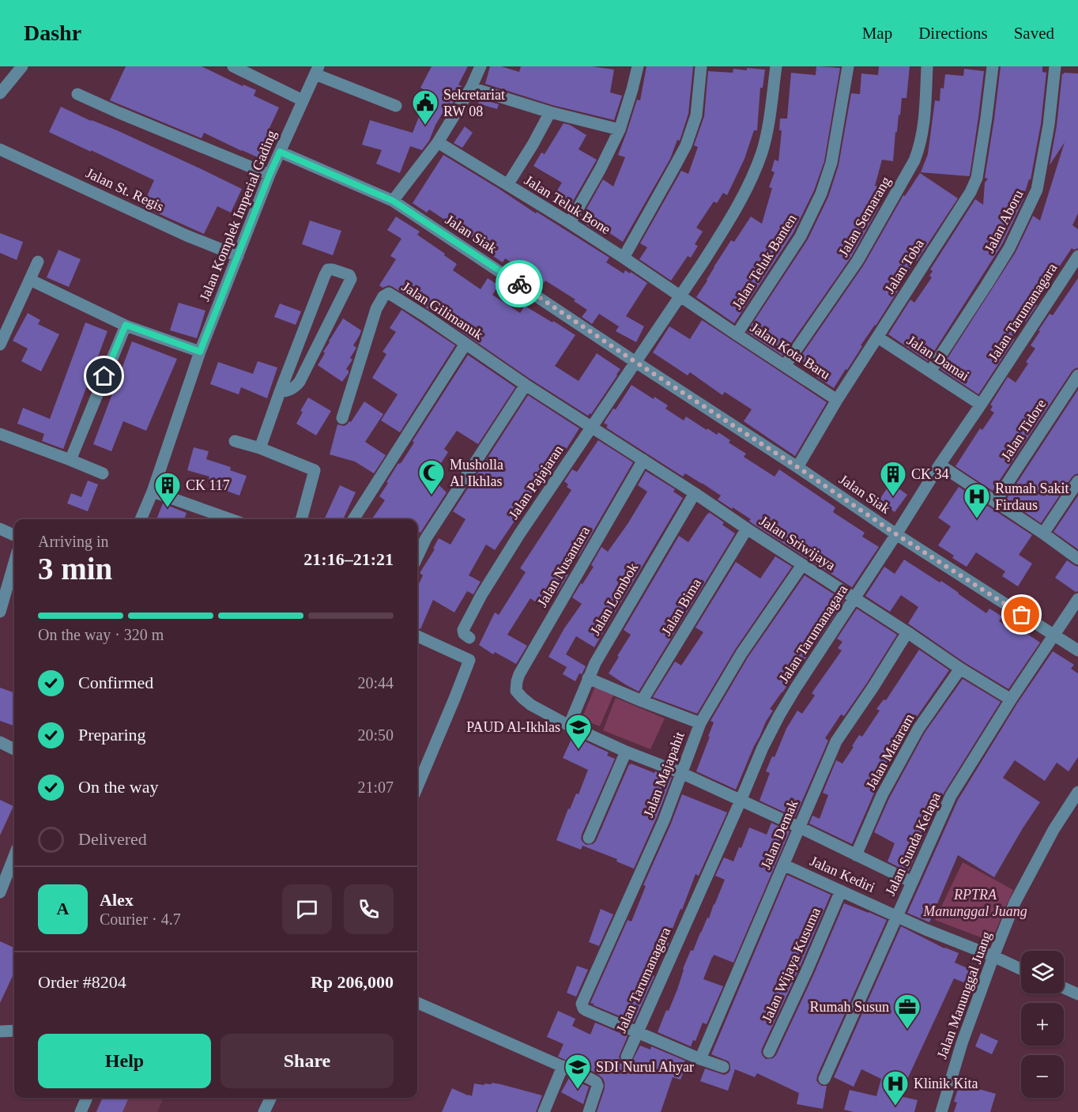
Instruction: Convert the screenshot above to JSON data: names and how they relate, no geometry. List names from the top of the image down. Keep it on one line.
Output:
{"streets":{"street":["Jalan St. Regis","Jalan Teluk Bone","Jalan Komplek Imperial Gading","Jalan Semarang","Jalan Aboru","Jalan Siak","Jalan Teluk Banten","Jalan Toba","Jalan Gilimanuk","Jalan Tarumanagara","Jalan Kota Baru","Jalan Damai","Jalan Tidore","Jalan Pajajaran","Jalan Sriwijaya","Jalan Nusantara","Jalan Lombok","Jalan Bima","Jalan Mataram","Jalan Majapahit","Jalan Demak","Jalan Sunda Kelapa","Jalan Kediri","Jalan Wijaya Kusuma","Jalan Manunggal Juang"]},"crossings":[["Jalan St. Regis","Jalan Komplek Imperial Gading"],["Jalan Teluk Bone","Jalan Kota Baru"],["Jalan Komplek Imperial Gading","Jalan Siak"],["Jalan Semarang","Jalan Kota Baru"],["Jalan Aboru","Jalan Damai"],["Jalan Siak","Jalan Toba"],["Jalan Siak","Jalan Tarumanagara"],["Jalan Siak","Jalan Pajajaran"],["Jalan Siak","Jalan Sunda Kelapa"],["Jalan Teluk Banten","Jalan Kota Baru"],["Jalan Toba","Jalan Kota Baru"],["Jalan Toba","Jalan Damai"],["Jalan Gilimanuk","Jalan Pajajaran"],["Jalan Gilimanuk","Jalan Sriwijaya"],["Jalan Tarumanagara","Jalan Damai"],["Jalan Tarumanagara","Jalan Sriwijaya"],["Jalan Tarumanagara","Jalan Majapahit"],["Jalan Pajajaran","Jalan Sriwijaya"],["Jalan Sriwijaya","Jalan Nusantara"],["Jalan Sriwijaya","Jalan Lombok"],["Jalan Sriwijaya","Jalan Bima"],["Jalan Sriwijaya","Jalan Mataram"],["Jalan Sriwijaya","Jalan Majapahit"],["Jalan Sriwijaya","Jalan Demak"],["Jalan Sriwijaya","Jalan Sunda Kelapa"],["Jalan Nusantara","Jalan Lombok"],["Jalan Demak","Jalan Kediri"],["Jalan Sunda Kelapa","Jalan Kediri"],["Jalan Kediri","Jalan Wijaya Kusuma"],["Jalan Kediri","Jalan Manunggal Juang"]],"parks":["RPTRA Manunggal Juang"],"places":{"public building":["Sekretariat RW 08"],"mosque":["Musholla Al Ikhlas"],"building":["CK 34","CK 117"],"hospital":["Rumah Sakit Firdaus","Klinik Kita"],"school or university":["PAUD Al-Ikhlas","SDI Nurul Ahyar"],"office":["Rumah Susun"]},"page":{"header":"Dashr","nav":["Map","Directions","Saved"],"heading":["3 min","Arriving in","21:16–21:21"],"panel":["Alex","Courier · 4.7","Order #8204","Rp 206,000"],"bar":"On the way · 320 m","list":[["Confirmed","20:44"],["Preparing","20:50"],["On the way","21:07"],"Delivered"],"round":"A","map_buttons":["+","−"],"buttons":["Help","Share"]}}
